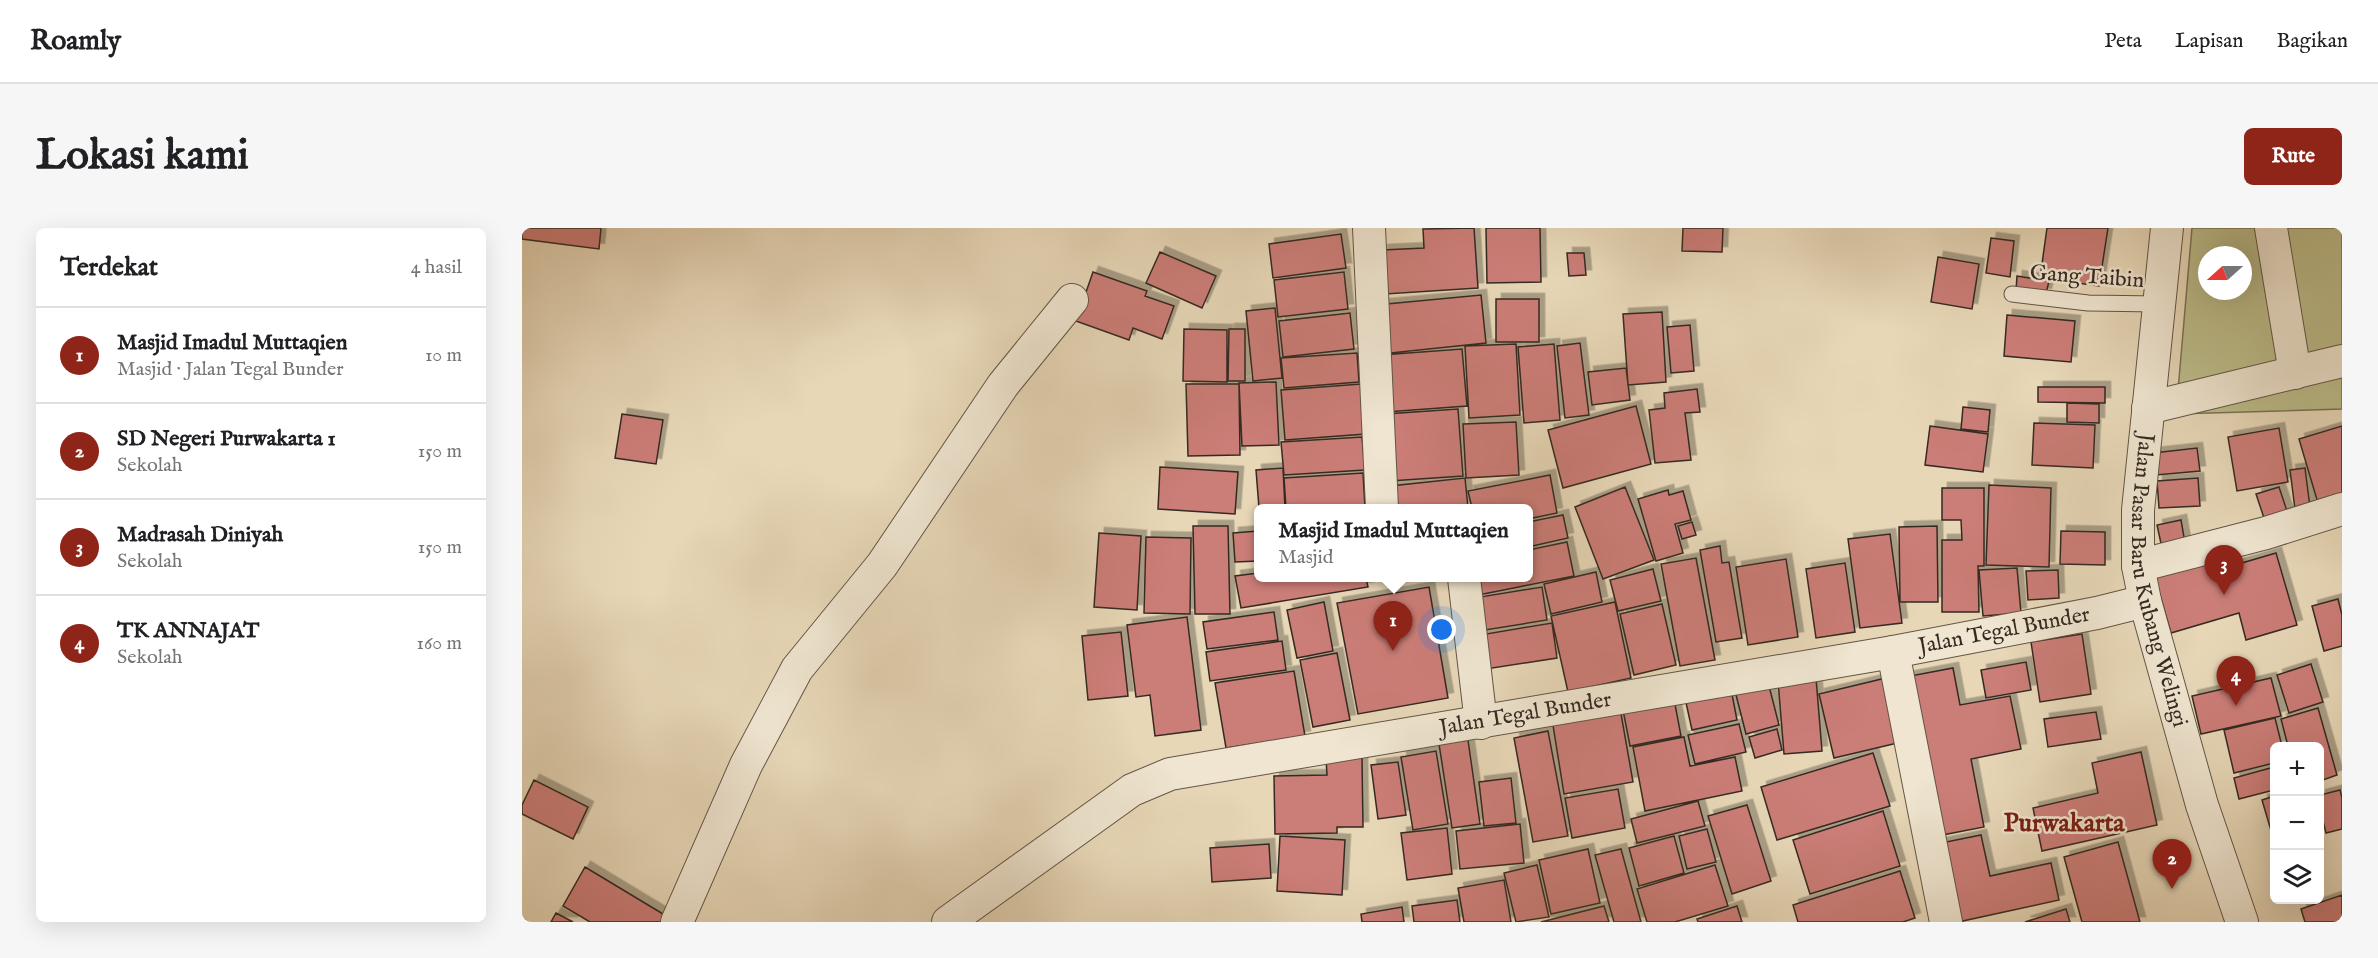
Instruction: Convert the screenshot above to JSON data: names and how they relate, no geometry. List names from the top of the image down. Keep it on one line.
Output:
{"streets":{"street":["Jalan Pasar Baru Kubang Welingi","Jalan Tegal Bunder"],"lane":["Gang Taibin"]},"crossings":[["Gang Taibin","Jalan Pasar Baru Kubang Welingi"],["Jalan Pasar Baru Kubang Welingi","Jalan Tegal Bunder"]],"districts":["Purwakarta"],"north":"left","page":{"header":"Roamly","nav":["Peta","Lapisan","Bagikan"],"buttons":"Rute","title":"Lokasi kami","heading":["Terdekat","4 hasil"],"list":[{"mark":"1","name":"Masjid Imadul Muttaqien","note":"Masjid · Jalan Tegal Bunder","value":"10 m"},{"mark":"2","name":"SD Negeri Purwakarta 1","note":"Sekolah","value":"150 m"},{"mark":"3","name":"Madrasah Diniyah","note":"Sekolah","value":"150 m"},{"mark":"4","name":"TK ANNAJAT","note":"Sekolah","value":"160 m"}],"popup":["Masjid Imadul Muttaqien","Masjid"],"pins":["3","1","4","2"],"map_buttons":["+","−"]}}
